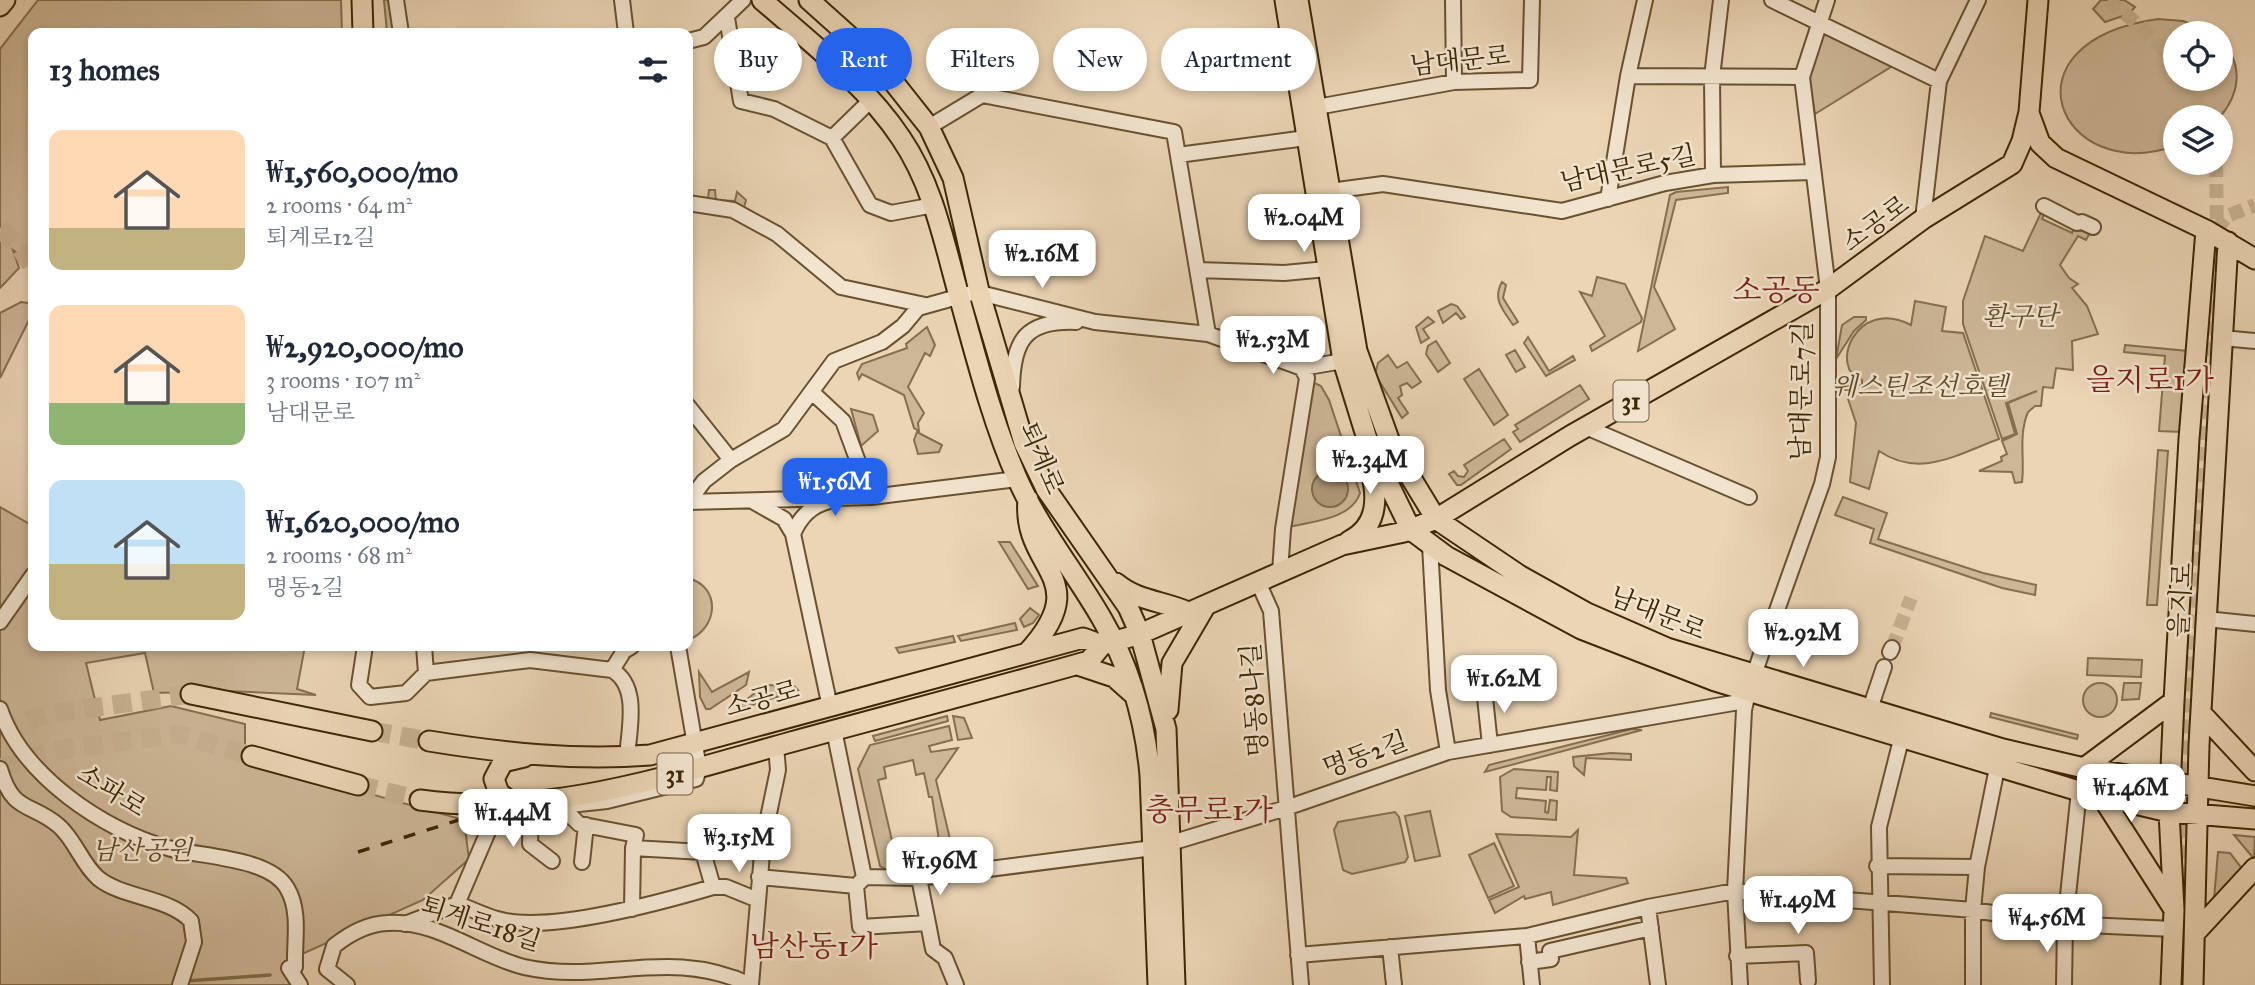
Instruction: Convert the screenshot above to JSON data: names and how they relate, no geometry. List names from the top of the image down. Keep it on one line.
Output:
{"streets":{"main road":["남대문로","소공로","31","퇴계로","을지로"],"street":["남대문로5길","남대문로7길","명동8나길","명동2길","소파로","퇴계로18길"]},"crossings":[["남대문로","소공로"],["남대문로","남대문로7길"],["남대문로","을지로"],["남대문로","명동2길"],["남대문로5길","남대문로7길"],["소공로","남대문로7길"],["소공로","퇴계로"],["소공로","명동8나길"],["남대문로7길","명동2길"],["퇴계로","명동2길"],["명동8나길","명동2길"]],"districts":["소공동","을지로1가","충무로1가","남산동1가"],"parks":["환구단","웨스틴조선호텔","남산공원"],"page":{"chip":["Buy","Rent","Filters","New","Apartment"],"heading":"13 homes","list":[{"name":"₩1,560,000/mo","note":"2 rooms · 64 m² · 퇴계로12길"},{"name":"₩2,920,000/mo","note":"3 rooms · 107 m² · 남대문로"},{"name":"₩1,620,000/mo","note":"2 rooms · 68 m² · 명동2길"}],"price":["₩2.04M","₩2.16M","₩2.53M","₩2.34M","₩1.56M","₩2.92M","₩1.62M","₩1.46M","₩1.44M","₩3.15M","₩1.96M","₩1.49M","₩4.56M"]}}
